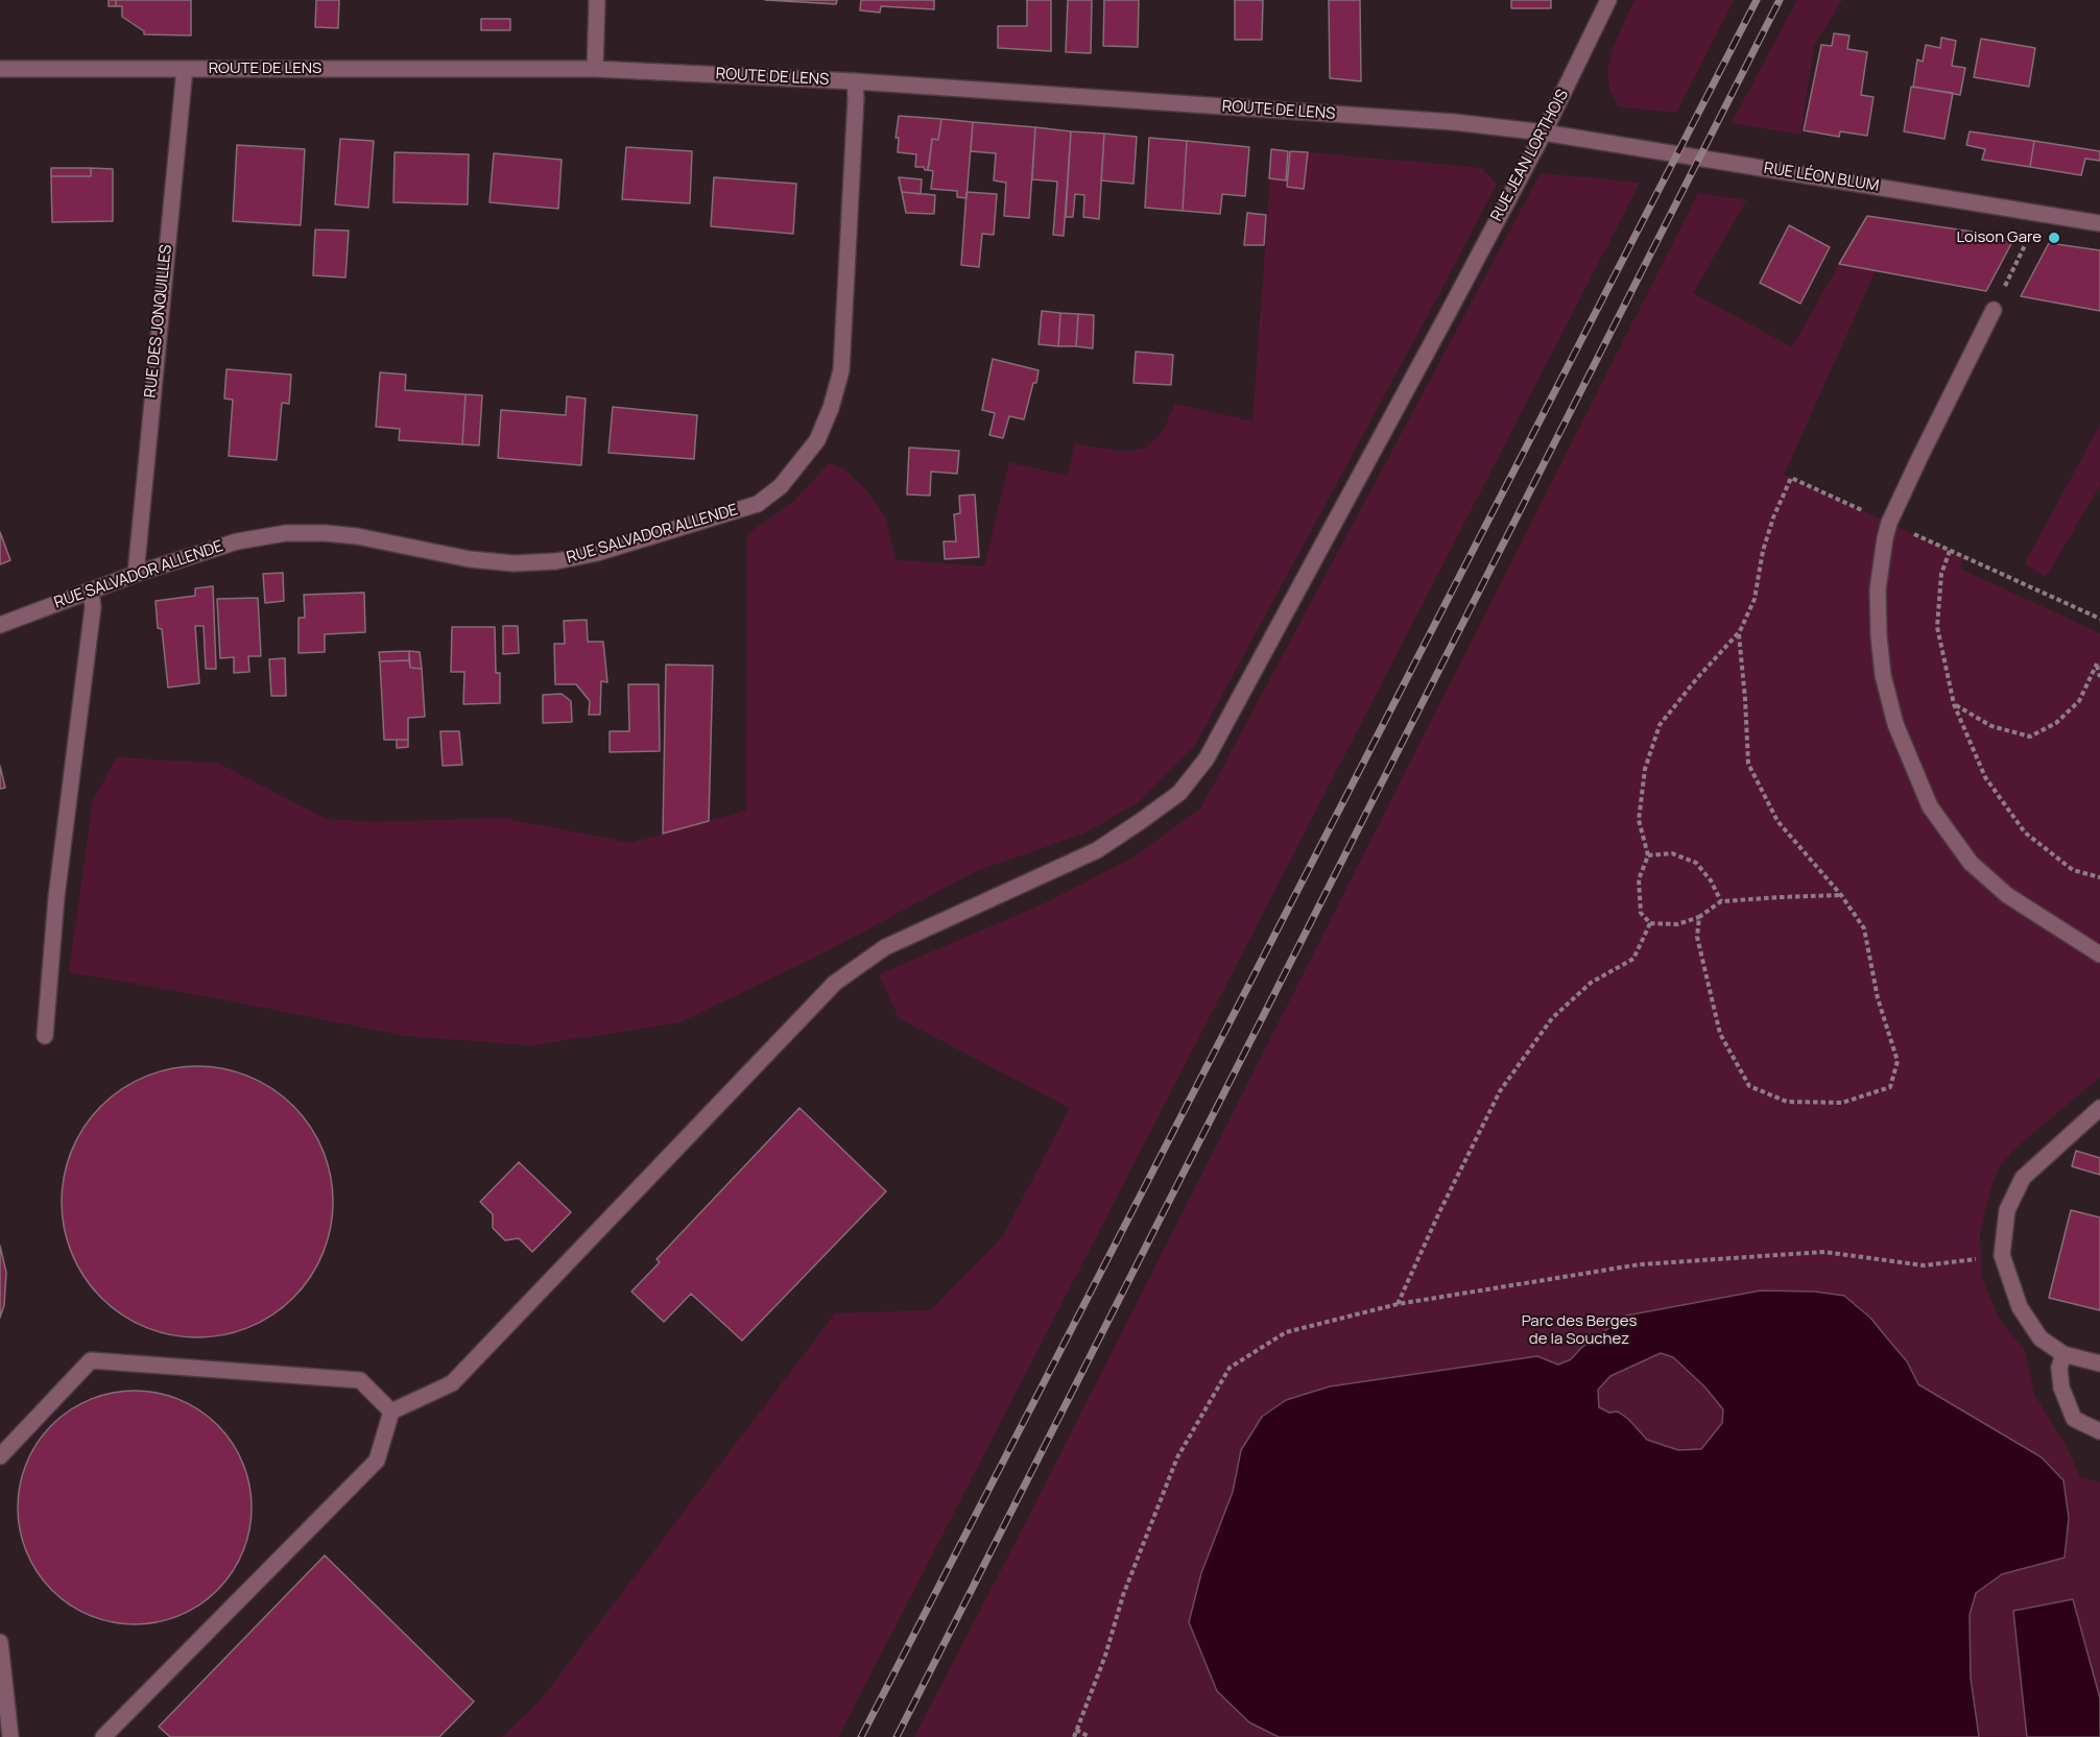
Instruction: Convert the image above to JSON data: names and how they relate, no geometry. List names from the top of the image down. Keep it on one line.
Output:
{"streets":{"street":["ROUTE DE LENS","RUE JEAN LORTHOIS","RUE LÉON BLUM","RUE DES JONQUILLES","RUE SALVADOR ALLENDE"]},"crossings":[["ROUTE DE LENS","RUE JEAN LORTHOIS"],["ROUTE DE LENS","RUE LÉON BLUM"],["ROUTE DE LENS","RUE DES JONQUILLES"],["ROUTE DE LENS","RUE SALVADOR ALLENDE"],["RUE JEAN LORTHOIS","RUE LÉON BLUM"],["RUE DES JONQUILLES","RUE SALVADOR ALLENDE"]],"parks":["Parc des Berges de la Souchez"],"places":["Loison Gare"]}
